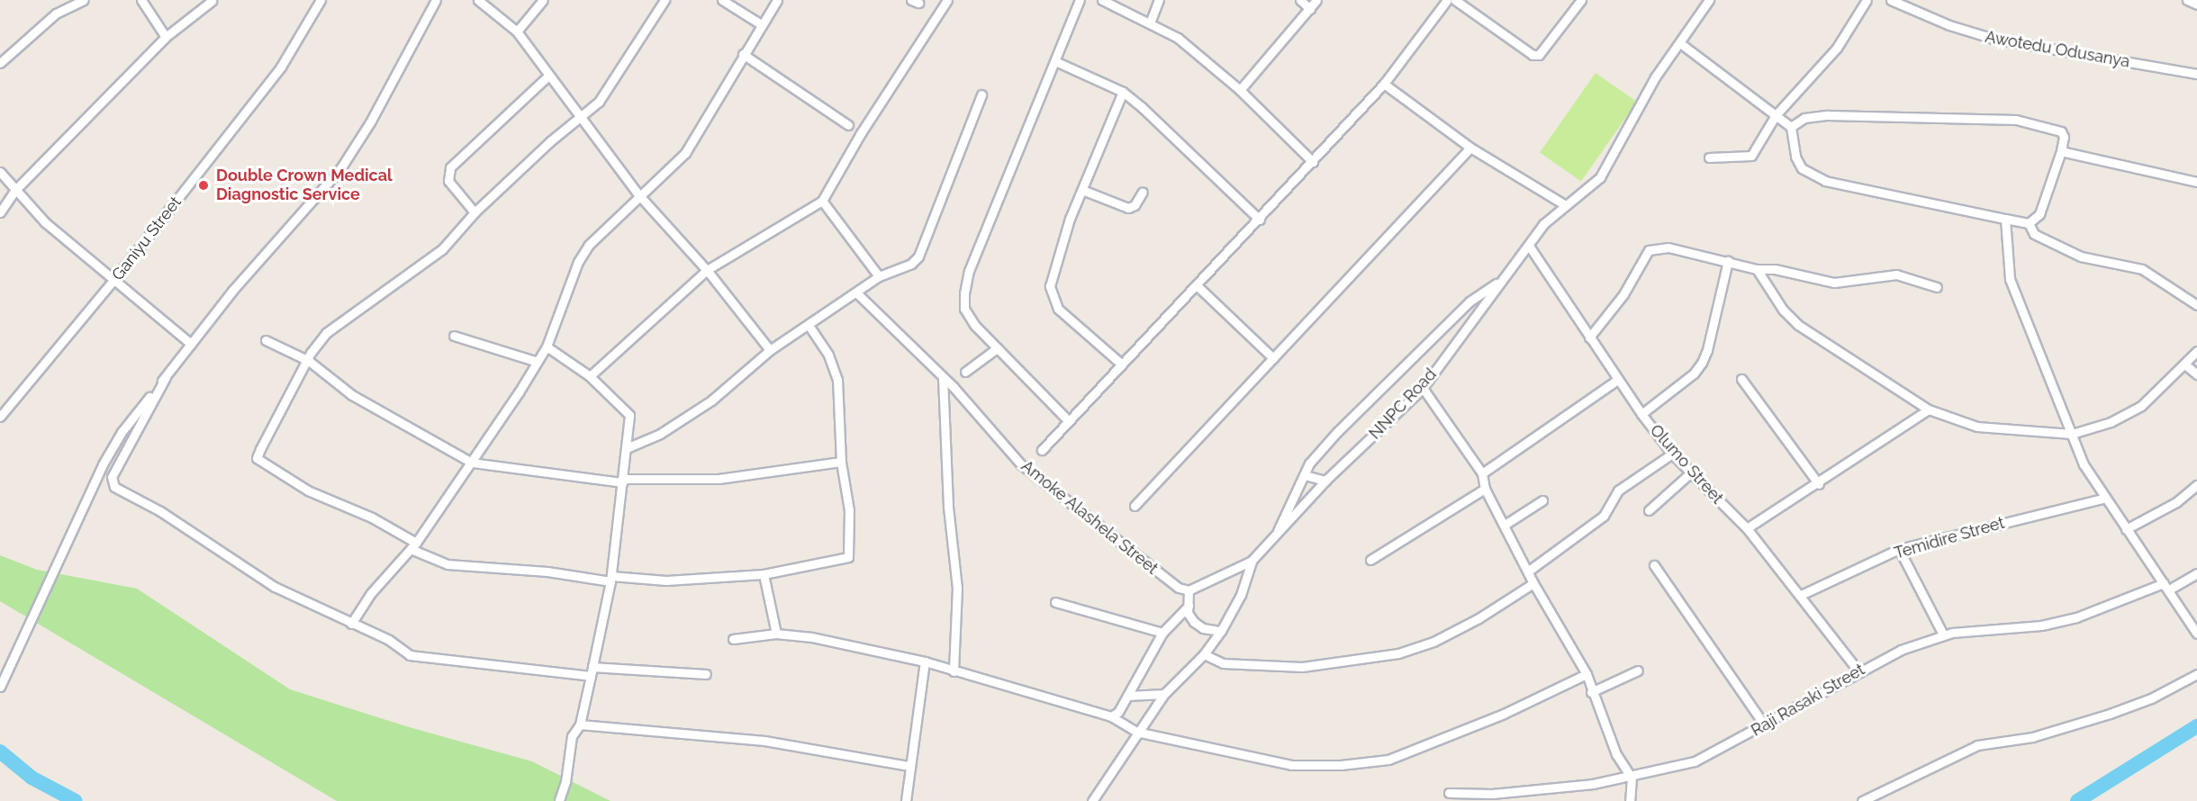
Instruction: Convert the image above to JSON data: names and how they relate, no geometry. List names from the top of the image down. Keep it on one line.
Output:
{"streets":{"street":["Awotedu Odusanya","Ganiyu Street","NNPC Road","Olumo Street","Amoke Alashela Street","Temidire Street","Raji Rasaki Street"]},"crossings":[["NNPC Road","Olumo Street"],["Olumo Street","Temidire Street"],["Olumo Street","Raji Rasaki Street"]],"places":["Double Crown Medical Diagnostic Service"]}
